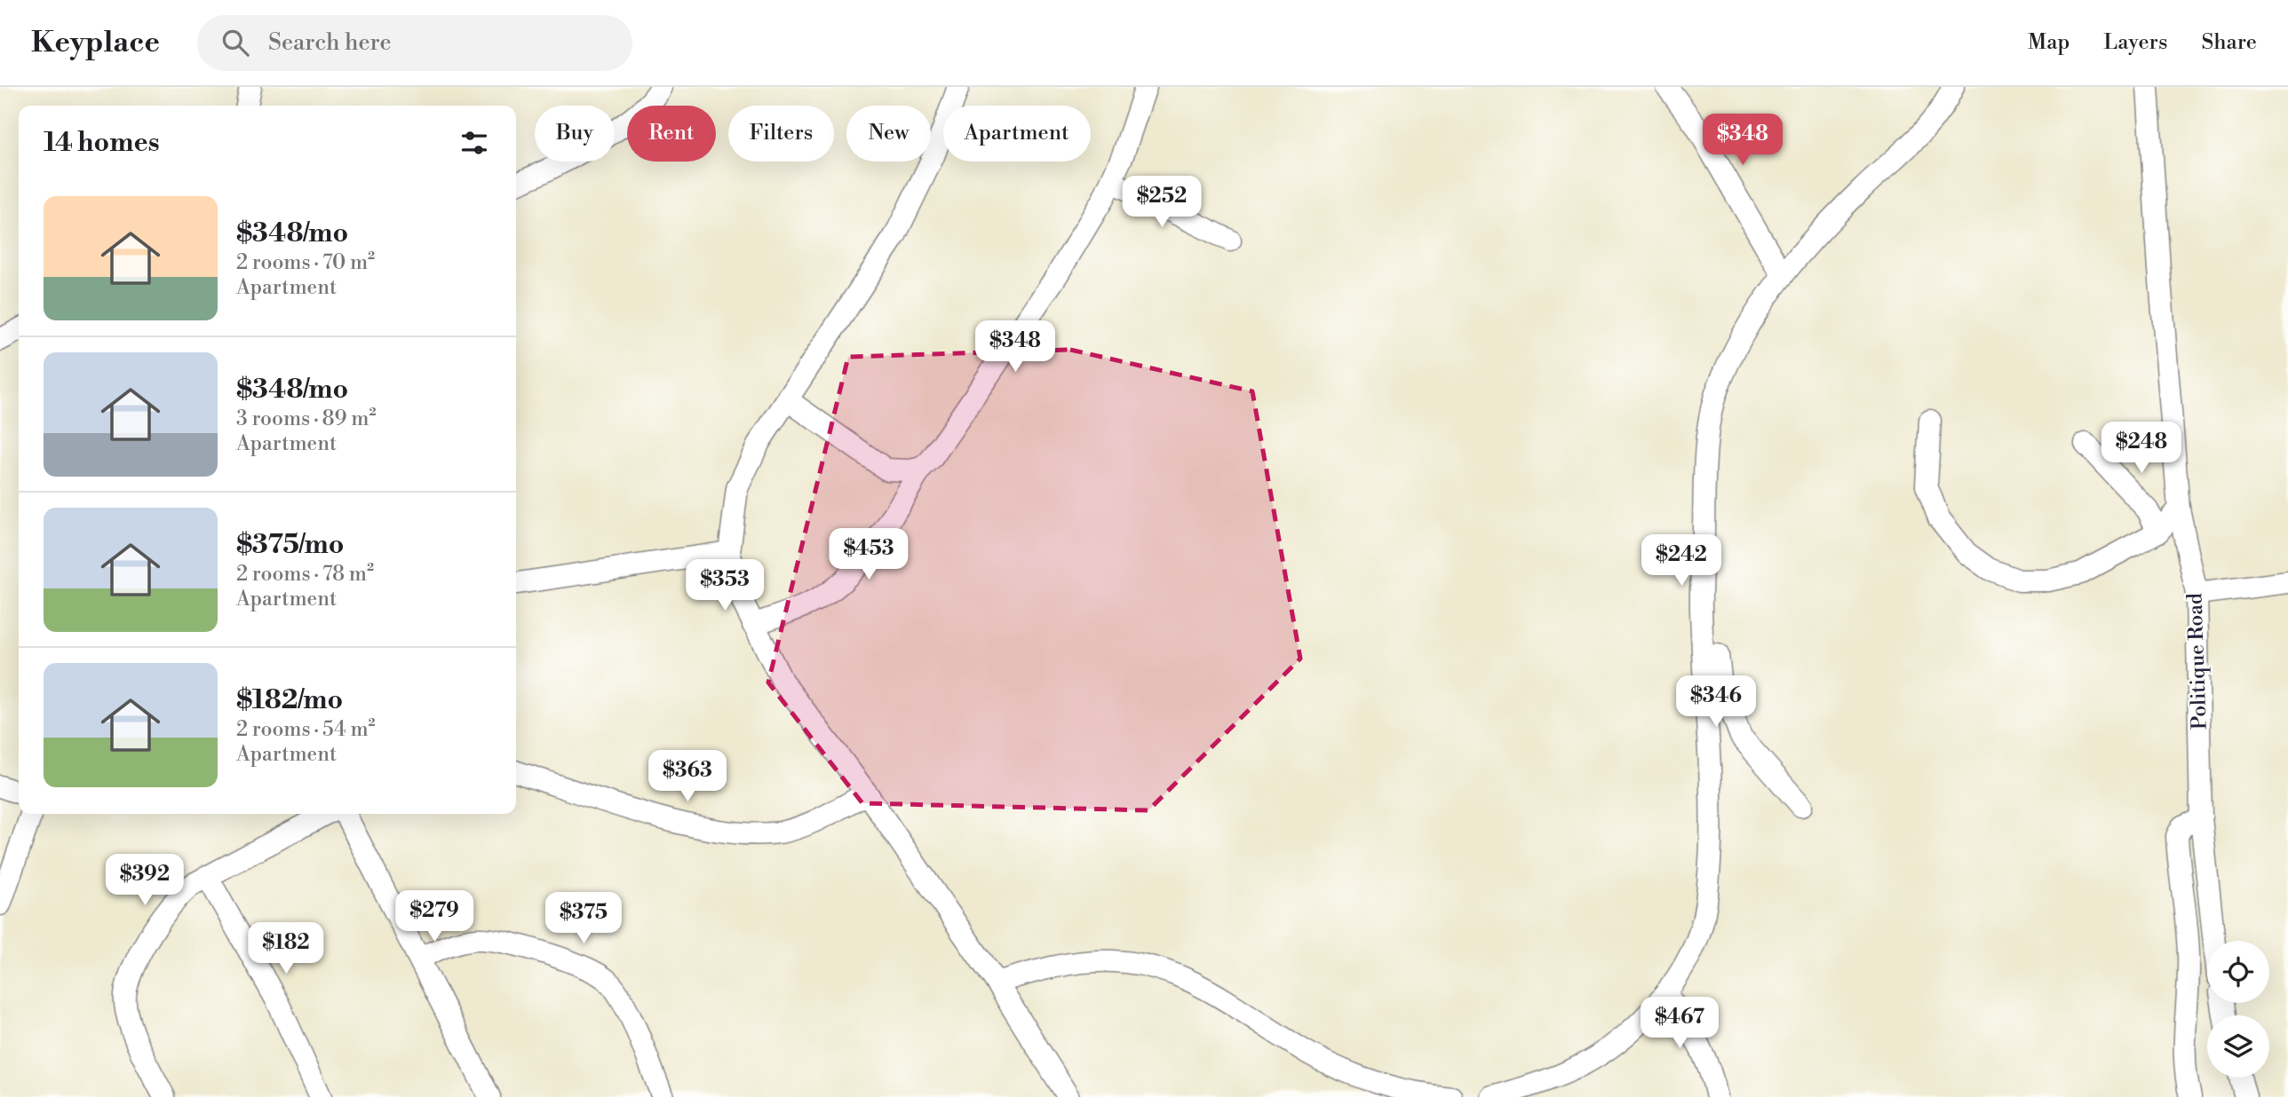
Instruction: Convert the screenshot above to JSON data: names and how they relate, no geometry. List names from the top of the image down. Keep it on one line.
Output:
{"streets":{"street":["Politique Road"]},"page":{"header":"Keyplace","search":"Search here","nav":["Map","Layers","Share"],"chip":["Buy","Rent","Filters","New","Apartment"],"heading":"14 homes","price":["$348","$252","$348","$248","$453","$242","$353","$346","$363","$392","$279","$375","$182","$467"],"list":[{"name":"$348/mo","note":"2 rooms · 70 m² · Apartment"},{"name":"$348/mo","note":"3 rooms · 89 m² · Apartment"},{"name":"$375/mo","note":"2 rooms · 78 m² · Apartment"},{"name":"$182/mo","note":"2 rooms · 54 m² · Apartment"}]}}
